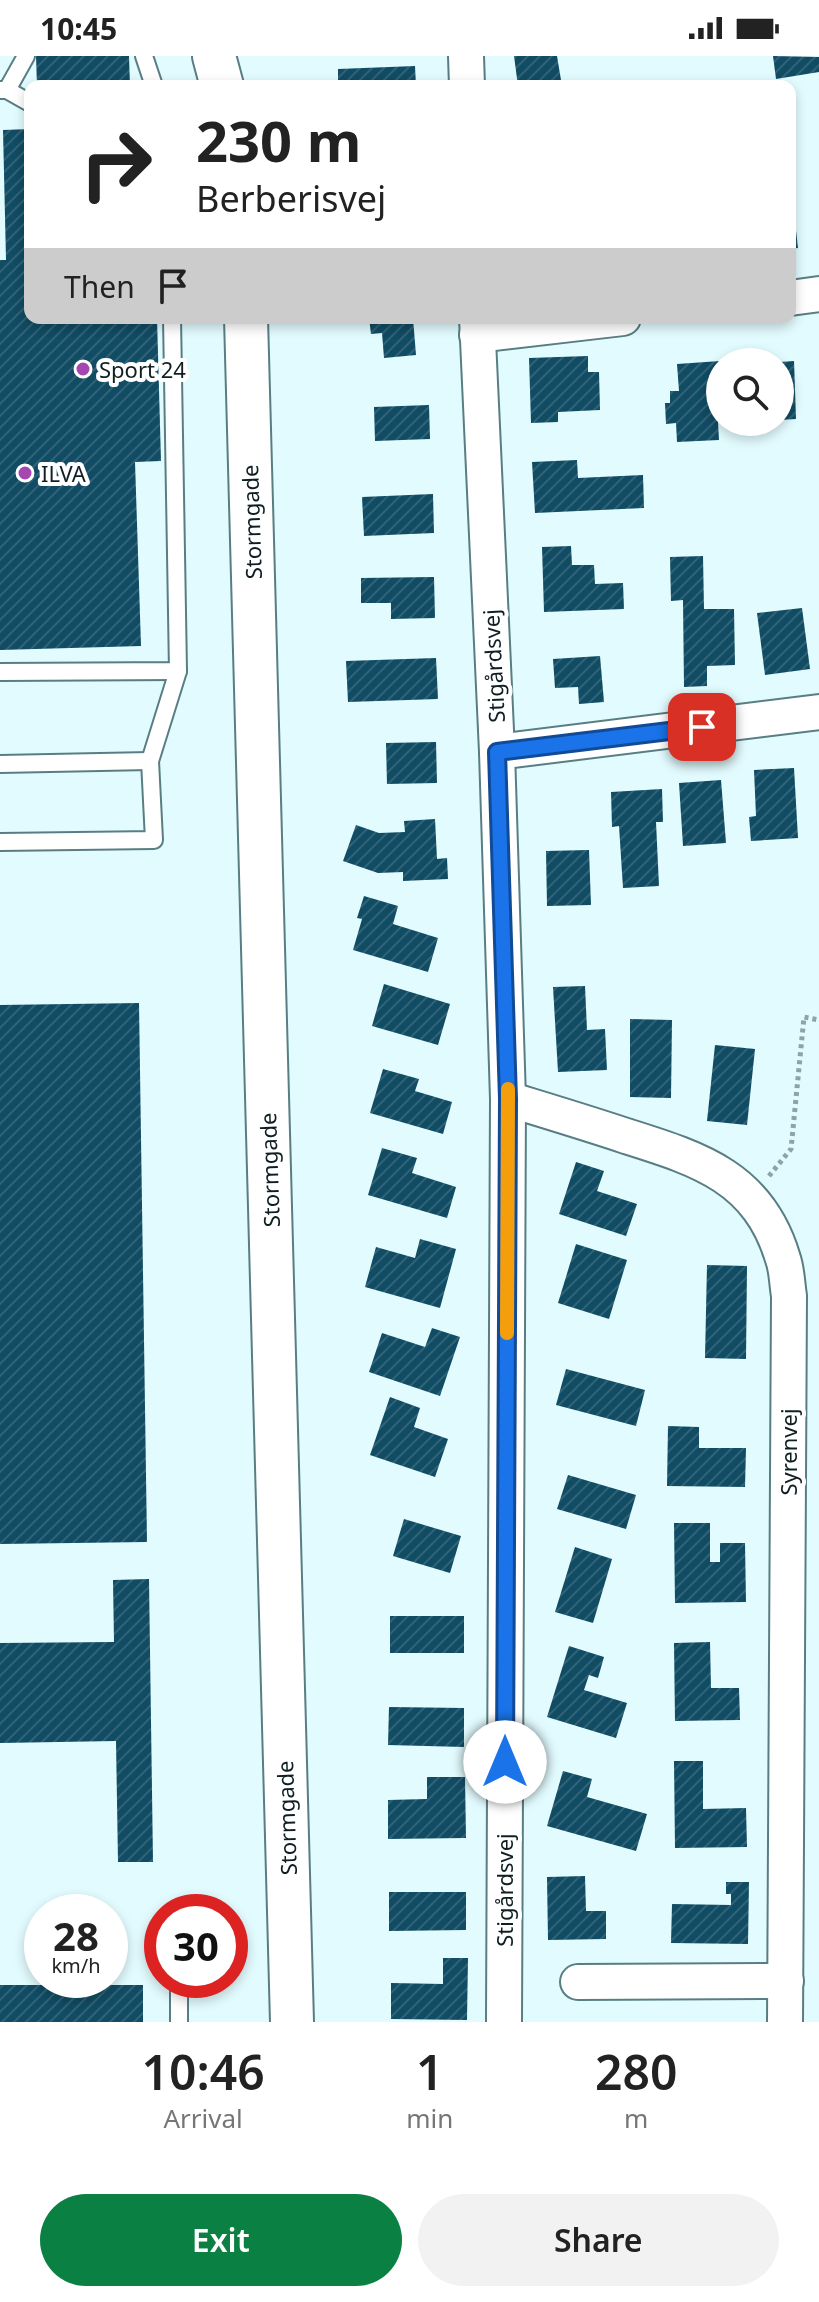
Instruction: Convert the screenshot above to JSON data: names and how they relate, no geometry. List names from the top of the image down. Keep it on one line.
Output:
{"streets":{"street":["Stormgade","Stigårdsvej","Syrenvej"]},"crossings":[["Stigårdsvej","Syrenvej"]],"places":["Sport 24","ILVA"],"page":{"status":"10:45","turn":["230 m","Berberisvej"],"then":"Then","speed":"28 km/h","limit":"30","eta":["10:46","Arrival","1","min","280","m"],"buttons":["Exit","Share"]}}
